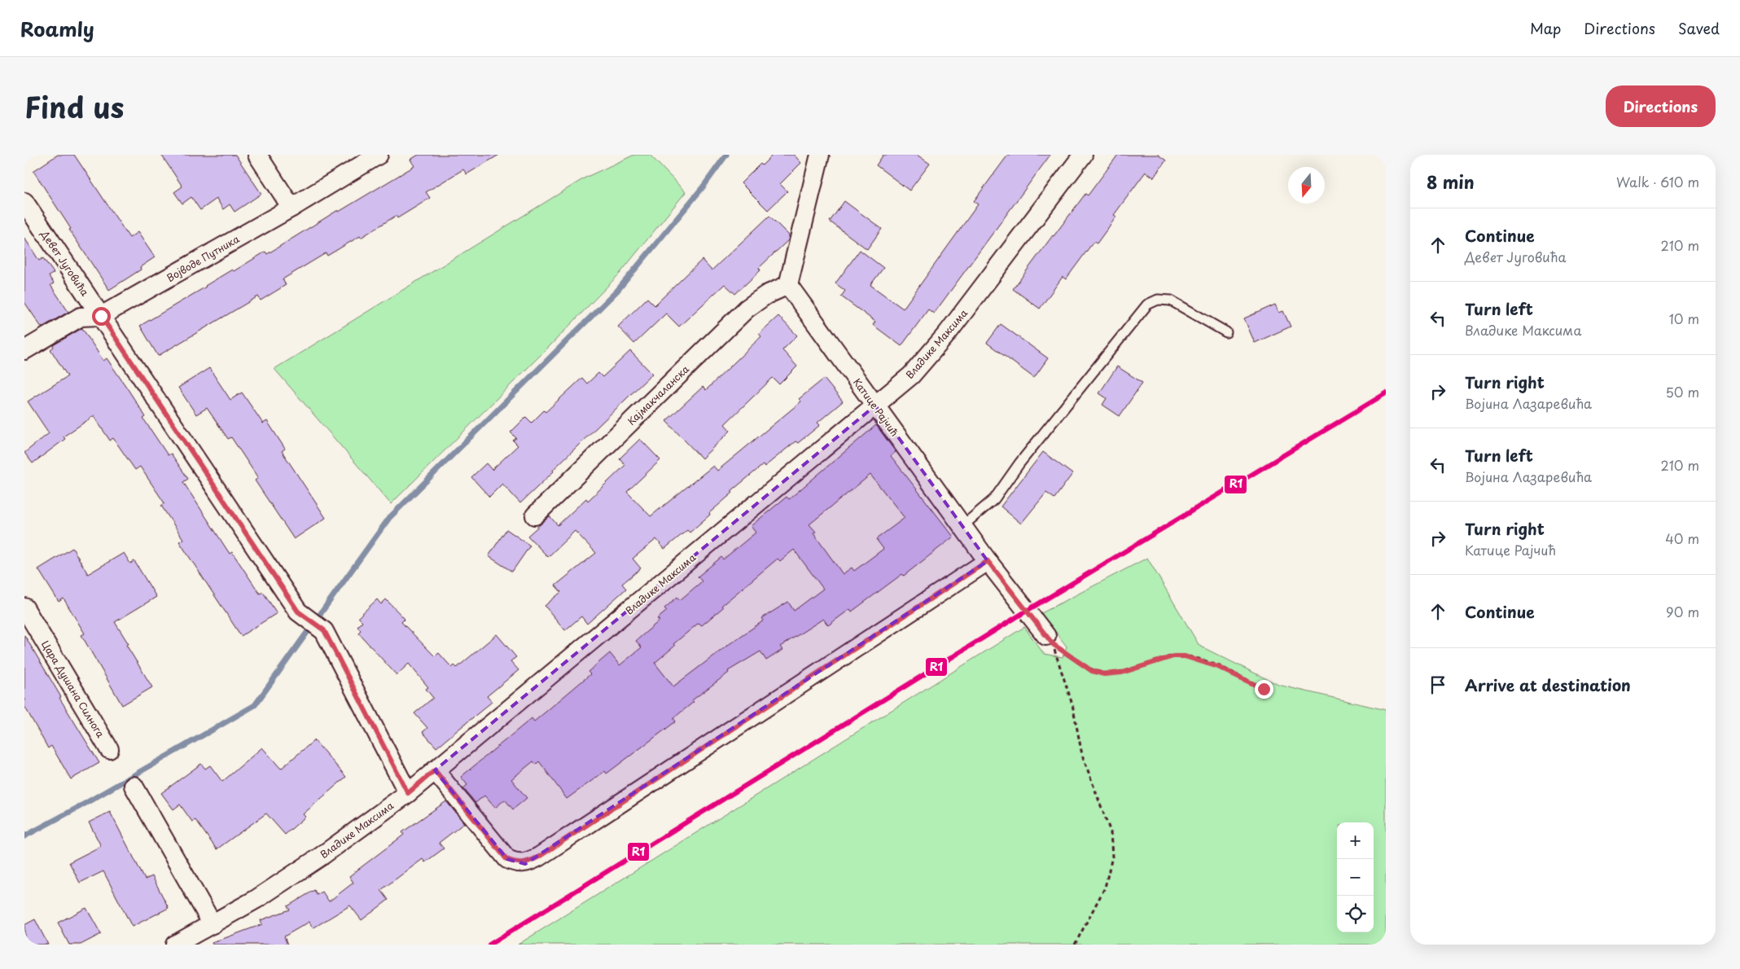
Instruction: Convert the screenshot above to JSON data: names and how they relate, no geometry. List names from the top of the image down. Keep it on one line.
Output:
{"streets":{"street":["Војводе Путника","Девет Југовића","Владике Максима","Кајмакчаланска","Катице Рајчић","Цара Душана Силнога"]},"crossings":[["Војводе Путника","Девет Југовића"],["Девет Југовића","Владике Максима"],["Владике Максима","Катице Рајчић"],["Кајмакчаланска","Катице Рајчић"]],"lines":["transit line R1"],"north":"bottom","page":{"header":"Roamly","nav":["Map","Directions","Saved"],"title":"Find us","buttons":"Directions","heading":["8 min","Walk · 610 m"],"list":[["Continue","Девет Југовића","210 m"],["Turn left","Владике Максима","10 m"],["Turn right","Војина Лазаревића","50 m"],["Turn left","Војина Лазаревића","210 m"],["Turn right","Катице Рајчић","40 m"],["Continue","90 m"],"Arrive at destination"],"map_buttons":["+","−"]}}
